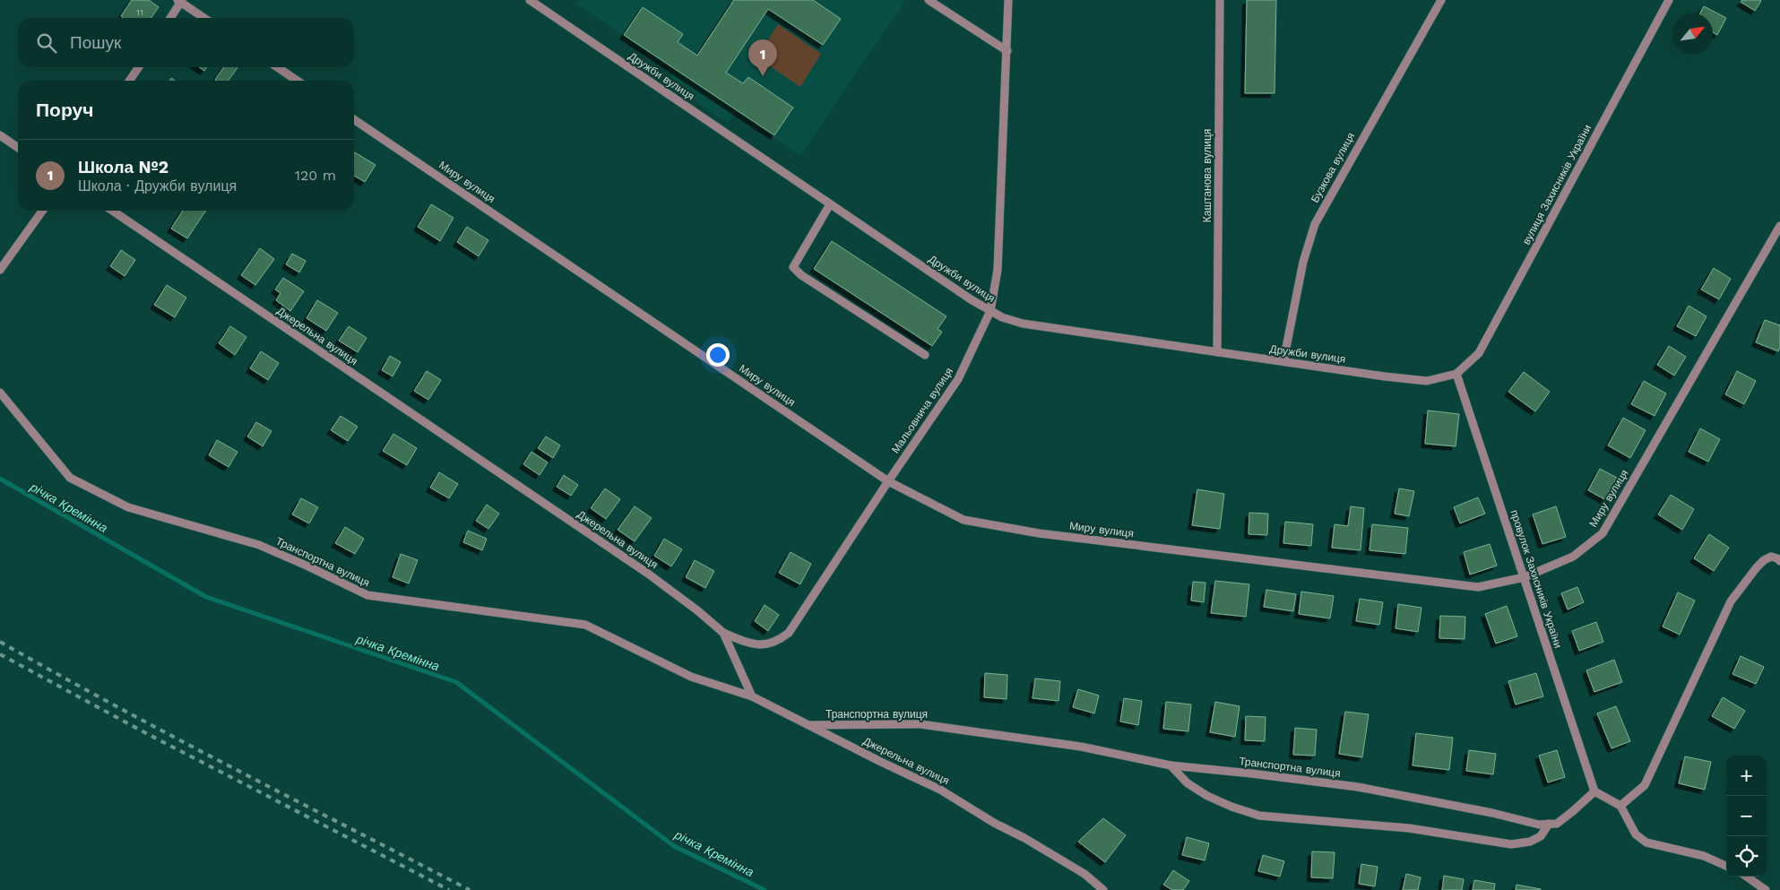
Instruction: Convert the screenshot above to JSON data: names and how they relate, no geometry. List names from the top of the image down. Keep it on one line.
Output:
{"streets":{"street":["Дружби вулиця","Бузкова вулиця","Каштанова вулиця","Миру вулиця","вулиця Захисників України","Джерельна вулиця","Мальовнича вулиця","Транспортна вулиця","провулок Захисників України"]},"crossings":[["Дружби вулиця","Бузкова вулиця"],["Дружби вулиця","Каштанова вулиця"],["Дружби вулиця","вулиця Захисників України"],["Дружби вулиця","Мальовнича вулиця"],["Дружби вулиця","провулок Захисників України"],["Миру вулиця","Мальовнича вулиця"],["Миру вулиця","провулок Захисників України"],["вулиця Захисників України","провулок Захисників України"],["Джерельна вулиця","Мальовнича вулиця"],["Джерельна вулиця","Транспортна вулиця"],["Транспортна вулиця","провулок Захисників України"]],"water":["річка Кремінна"],"house_numbers":["11"],"north":"top right","page":{"search":"Пошук","pins":"1","heading":"Поруч","list":[{"mark":"1","name":"Школа №2","note":"Школа · Дружби вулиця","value":"120 m"}],"map_buttons":["+","−"]}}
